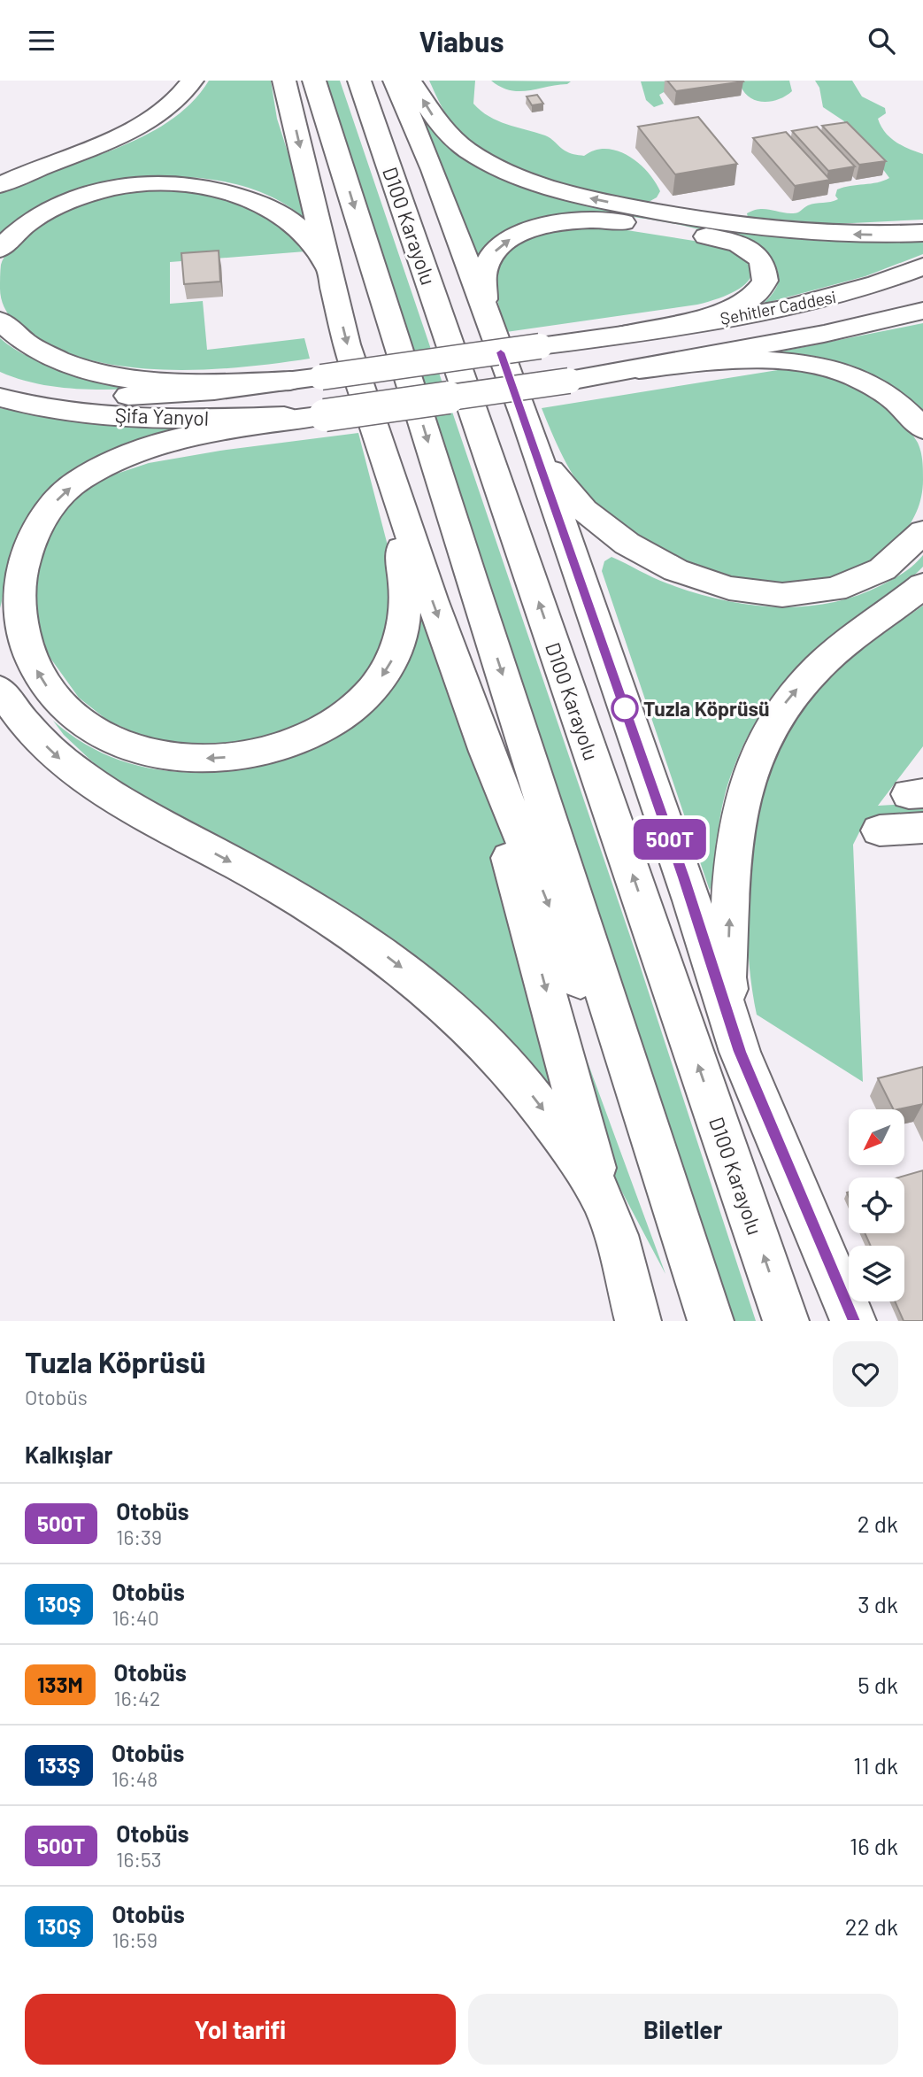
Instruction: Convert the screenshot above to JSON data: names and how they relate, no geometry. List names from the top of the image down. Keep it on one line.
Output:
{"streets":{"main road":["D100 Karayolu","Şehitler Caddesi","Şifa Yanyol"]},"places":["Tuzla Köprüsü"],"lines":["bus line 500T"],"north":"bottom left","page":{"header":"Viabus","on_map":"500T","heading":[["Tuzla Köprüsü","Otobüs"],"Kalkışlar"],"list":[{"mark":"500T","name":"Otobüs","note":"16:39","value":"2 dk"},{"mark":"130Ş","name":"Otobüs","note":"16:40","value":"3 dk"},{"mark":"133M","name":"Otobüs","note":"16:42","value":"5 dk"},{"mark":"133Ş","name":"Otobüs","note":"16:48","value":"11 dk"},{"mark":"500T","name":"Otobüs","note":"16:53","value":"16 dk"},{"mark":"130Ş","name":"Otobüs","note":"16:59","value":"22 dk"}],"buttons":["Yol tarifi","Biletler"]}}
